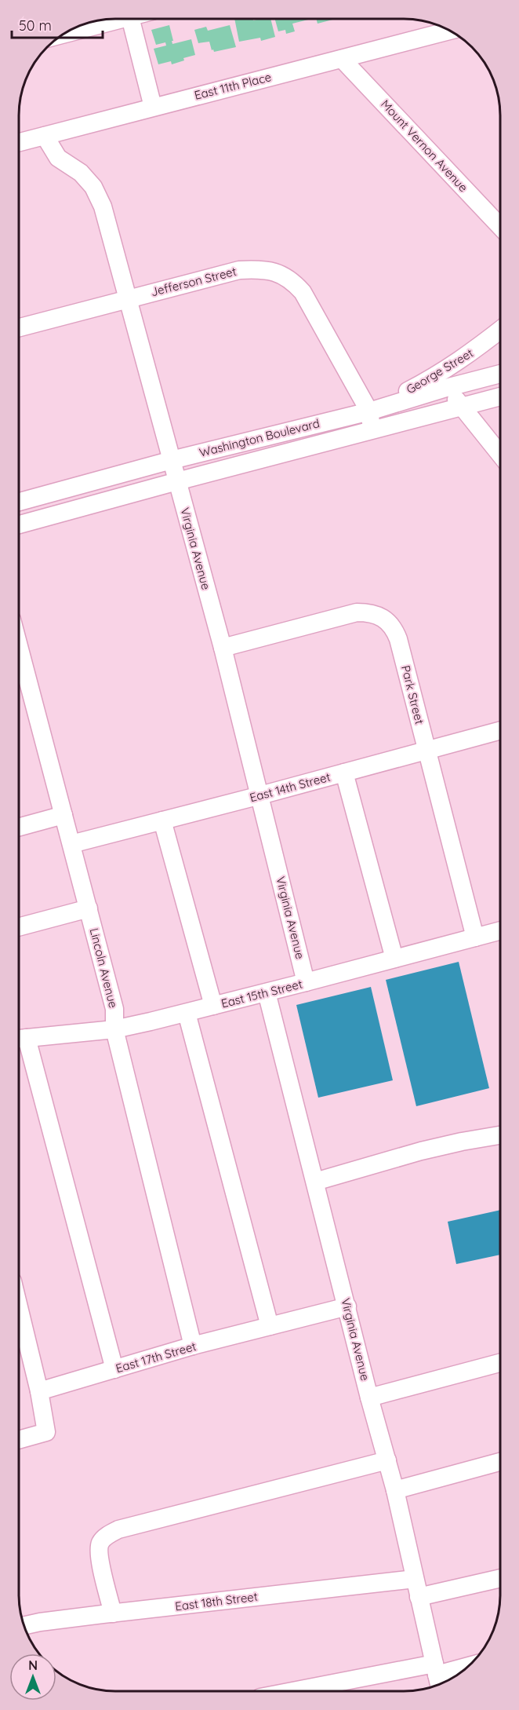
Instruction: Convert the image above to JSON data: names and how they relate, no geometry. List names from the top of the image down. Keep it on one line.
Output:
{"streets":{"street":["East 11th Place","Mount Vernon Avenue","Jefferson Street","George Street","Washington Boulevard","Virginia Avenue","Park Street","East 14th Street","Lincoln Avenue","East 15th Street","East 17th Street","East 18th Street"]},"crossings":[["East 11th Place","Mount Vernon Avenue"],["East 11th Place","Virginia Avenue"],["Jefferson Street","Washington Boulevard"],["Jefferson Street","Virginia Avenue"],["George Street","Washington Boulevard"],["Washington Boulevard","Virginia Avenue"],["Virginia Avenue","Park Street"],["Virginia Avenue","East 14th Street"],["Virginia Avenue","East 15th Street"],["Virginia Avenue","East 17th Street"],["Virginia Avenue","East 18th Street"],["Park Street","East 14th Street"],["Park Street","East 15th Street"],["East 14th Street","Lincoln Avenue"],["Lincoln Avenue","East 15th Street"],["Lincoln Avenue","East 17th Street"]],"scale_bar":"50 m","north":"top"}
